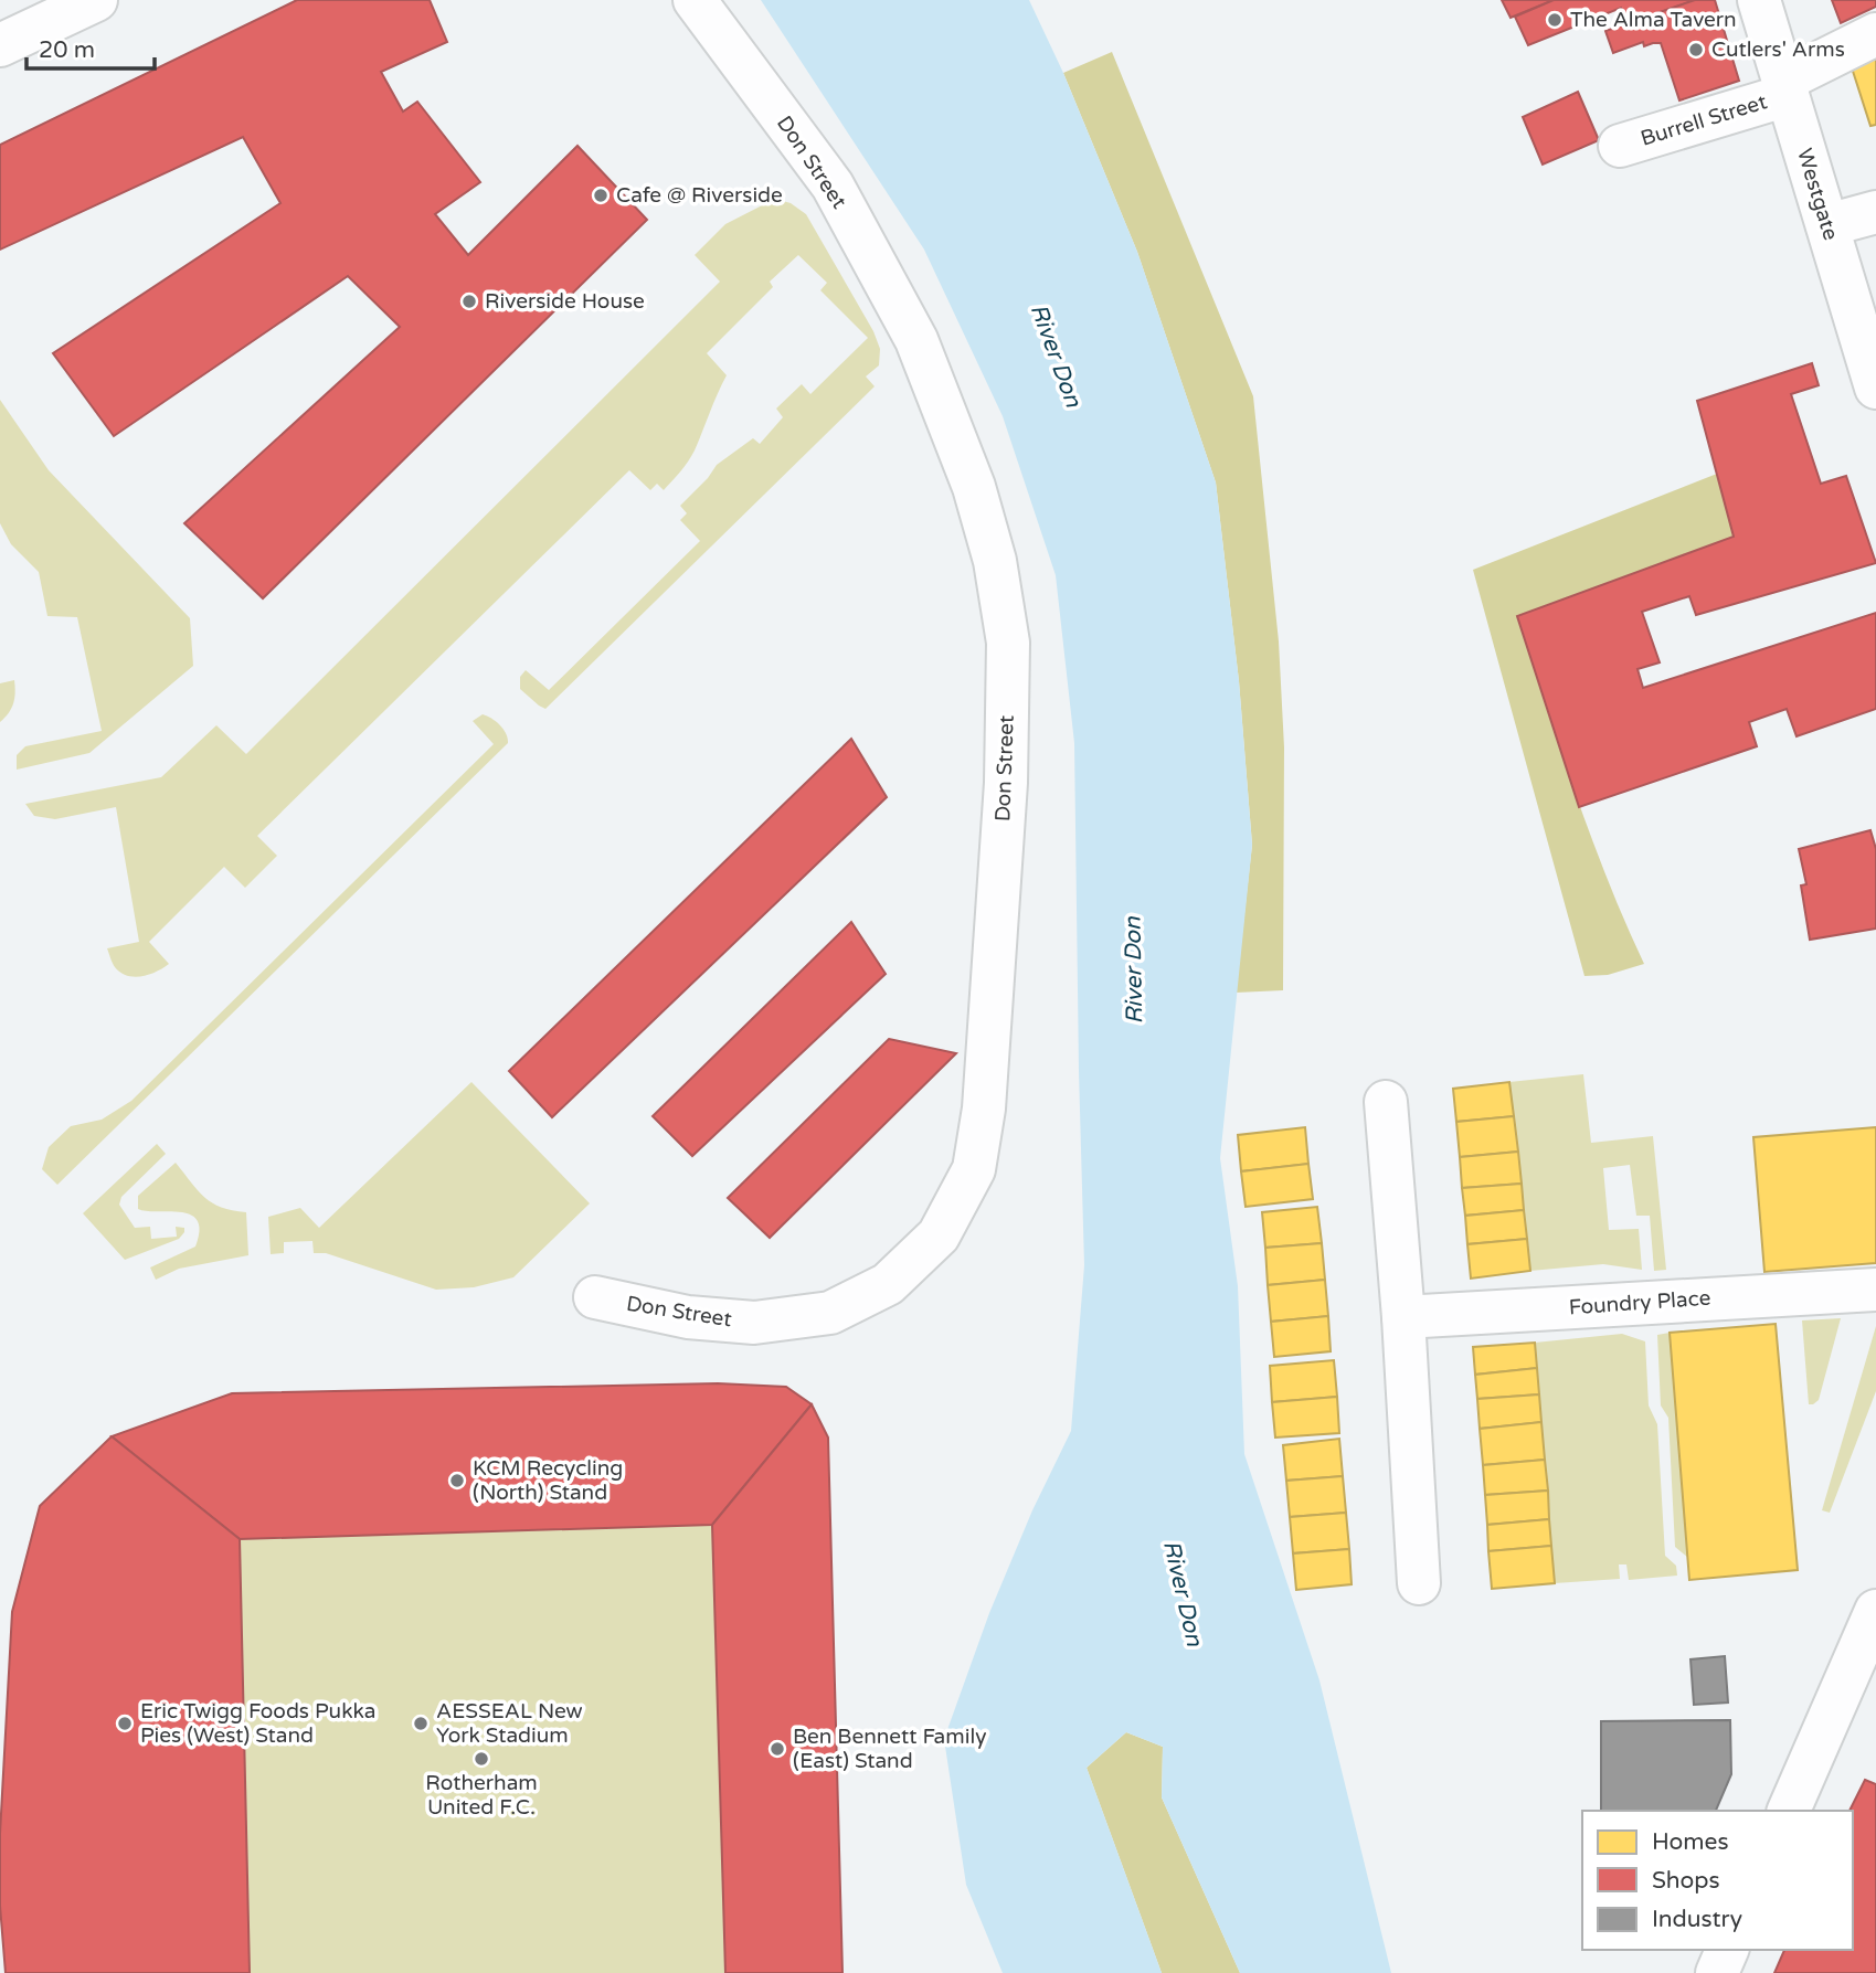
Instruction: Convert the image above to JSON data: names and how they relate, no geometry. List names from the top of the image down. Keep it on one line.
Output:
{"streets":{"street":["Burrell Street","Don Street","Westgate","Foundry Place"]},"crossings":[["Burrell Street","Westgate"]],"water":["River Don"],"places":["The Alma Tavern","Cutlers' Arms","Cafe @ Riverside","Riverside House","KCM Recycling (North) Stand","Eric Twigg Foods Pukka Pies (West) Stand","AESSEAL New York Stadium","Ben Bennett Family (East) Stand","Rotherham United F.C."],"legend":["Homes","Shops","Industry"],"scale_bar":"20 m"}
